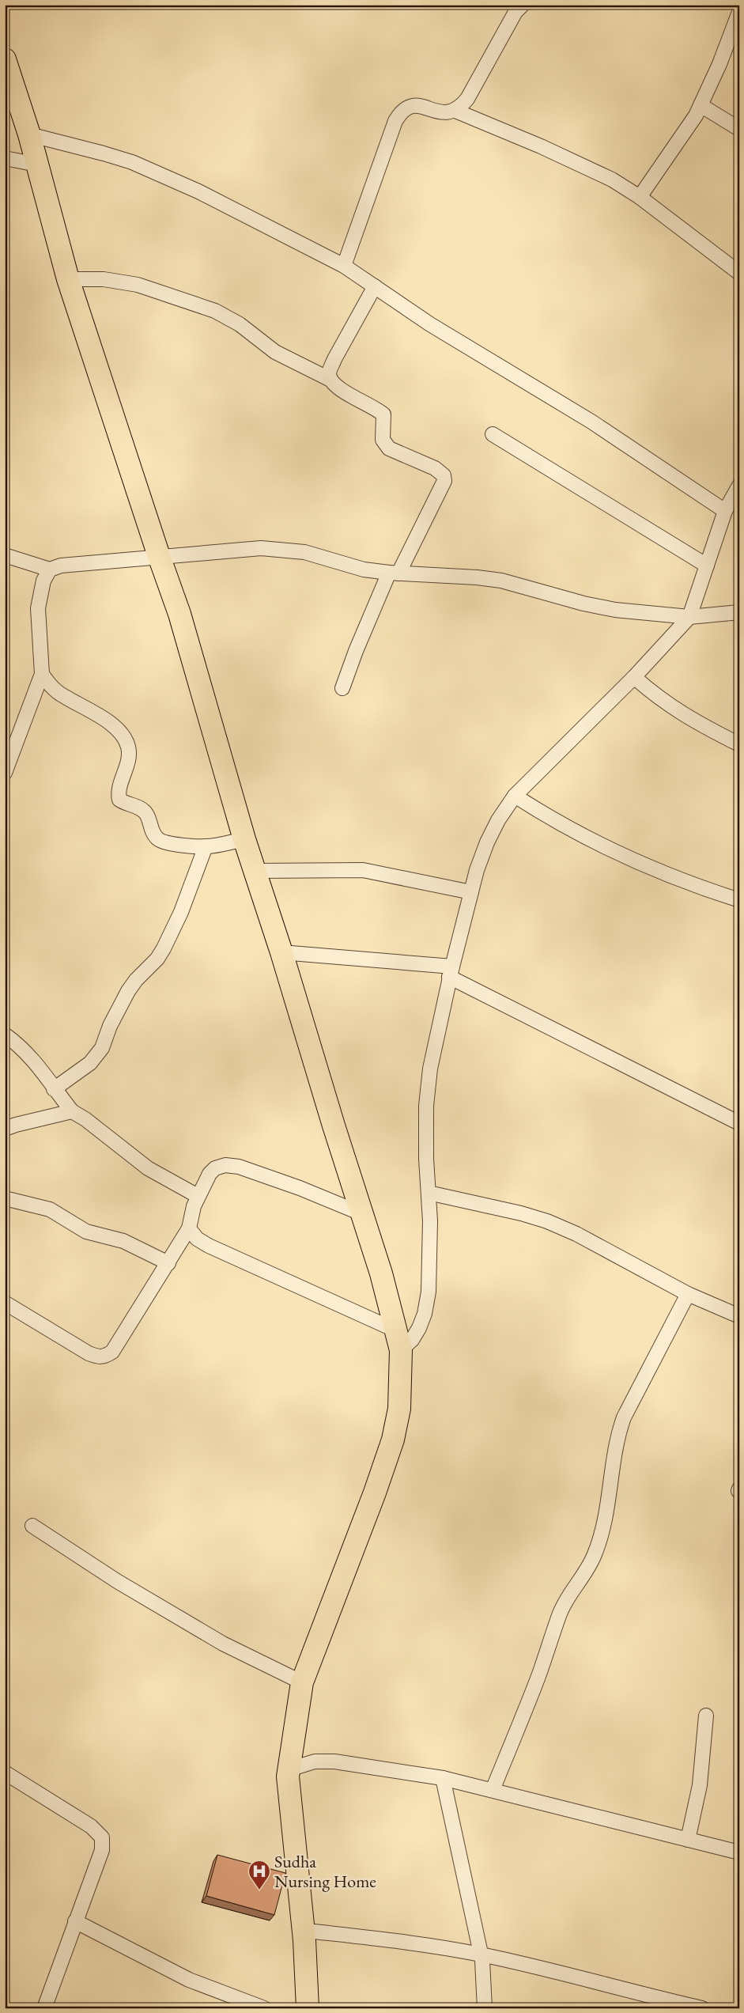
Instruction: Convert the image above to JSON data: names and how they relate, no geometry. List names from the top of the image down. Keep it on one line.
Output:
{"places":{"hospital":["Sudha Nursing Home"]}}
